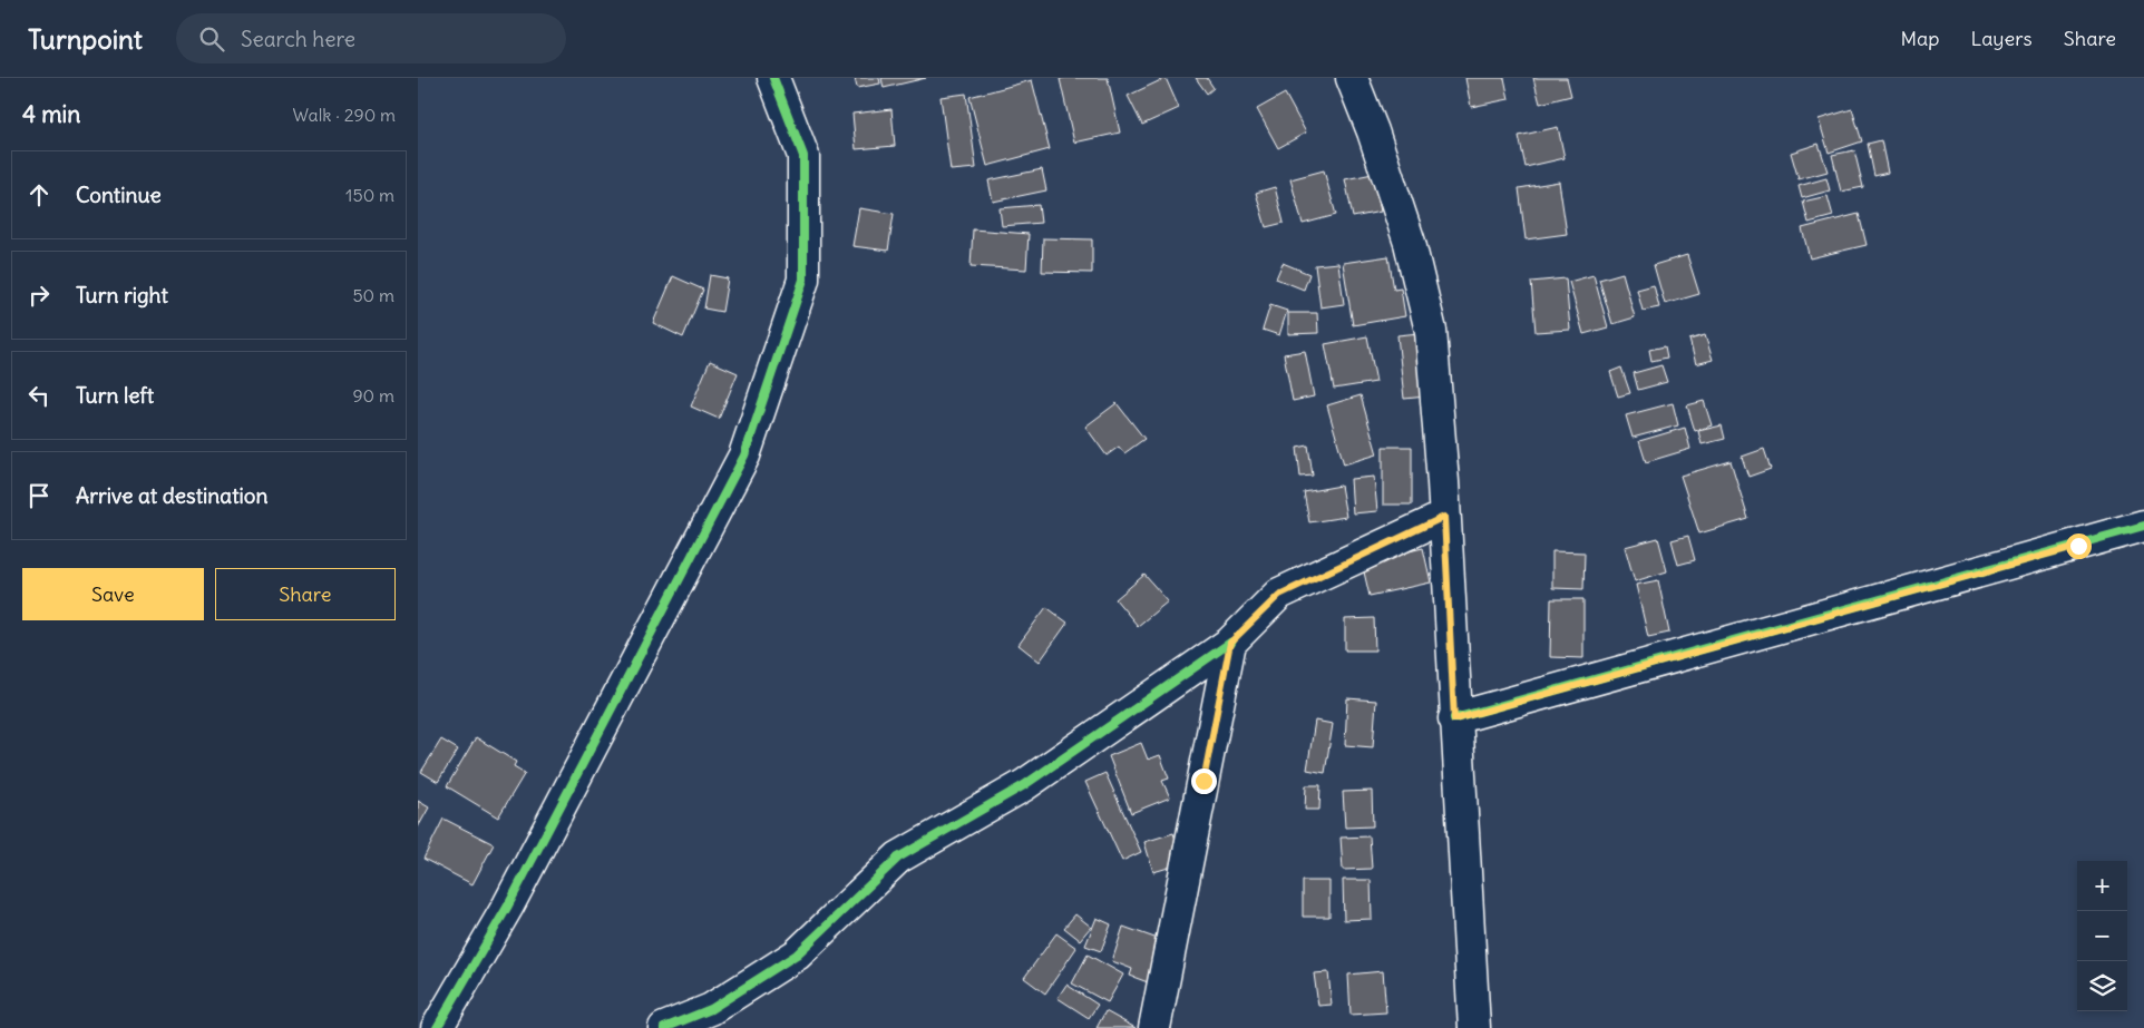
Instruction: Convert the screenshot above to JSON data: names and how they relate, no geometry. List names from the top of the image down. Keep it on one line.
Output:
{"page":{"header":"Turnpoint","search":"Search here","nav":["Map","Layers","Share"],"heading":["4 min","Walk · 290 m"],"list":[["Continue","150 m"],["Turn right","50 m"],["Turn left","90 m"],"Arrive at destination"],"buttons":["Save","Share"],"map_buttons":["+","−"]}}
